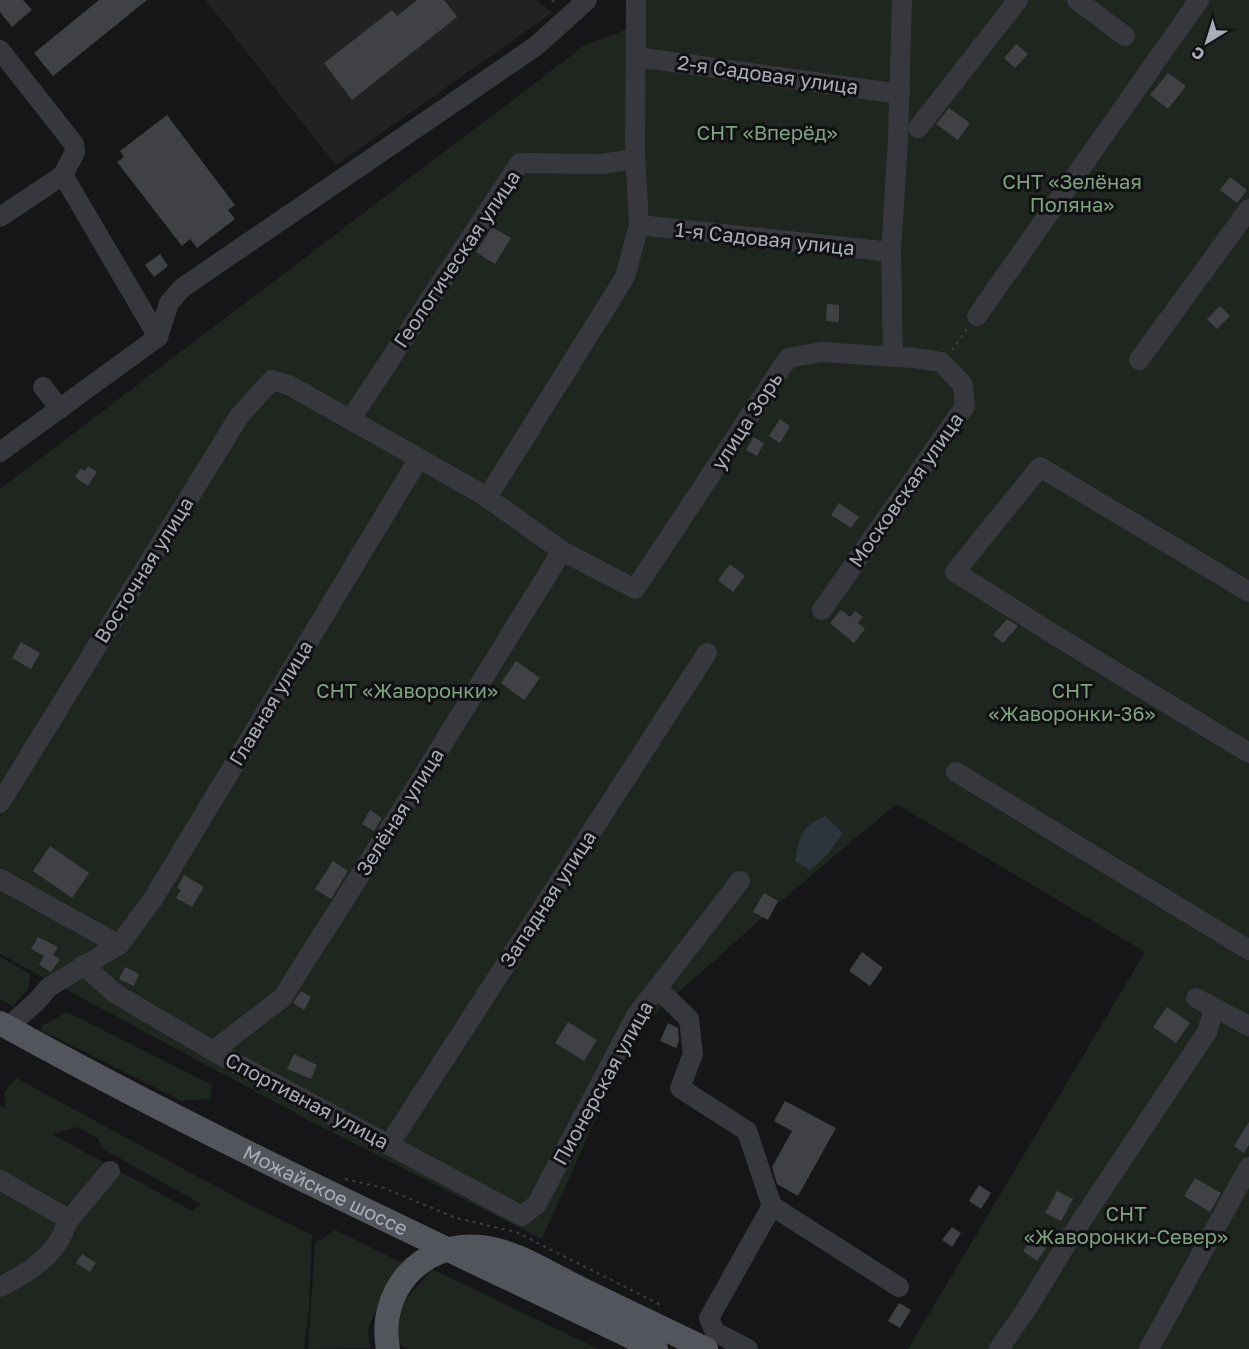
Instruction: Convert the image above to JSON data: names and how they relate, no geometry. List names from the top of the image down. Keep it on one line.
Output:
{"streets":{"main road":["Можайское шоссе"],"street":["2-я Садовая улица","1-я Садовая улица","Геологическая улица","улица Зорь","Московская улица","Восточная улица","Главная улица","Зелёная улица","Западная улица","Пионерская улица","Спортивная улица"]},"crossings":[["Геологическая улица","Восточная улица"],["улица Зорь","Московская улица"],["улица Зорь","Зелёная улица"],["Зелёная улица","Спортивная улица"],["Западная улица","Спортивная улица"],["Пионерская улица","Спортивная улица"]],"parks":["СНТ «Вперёд»","СНТ «Зелёная Поляна»","СНТ «Жаворонки»","СНТ «Жаворонки-36»","СНТ «Жаворонки-Север»"],"north":"bottom left"}
